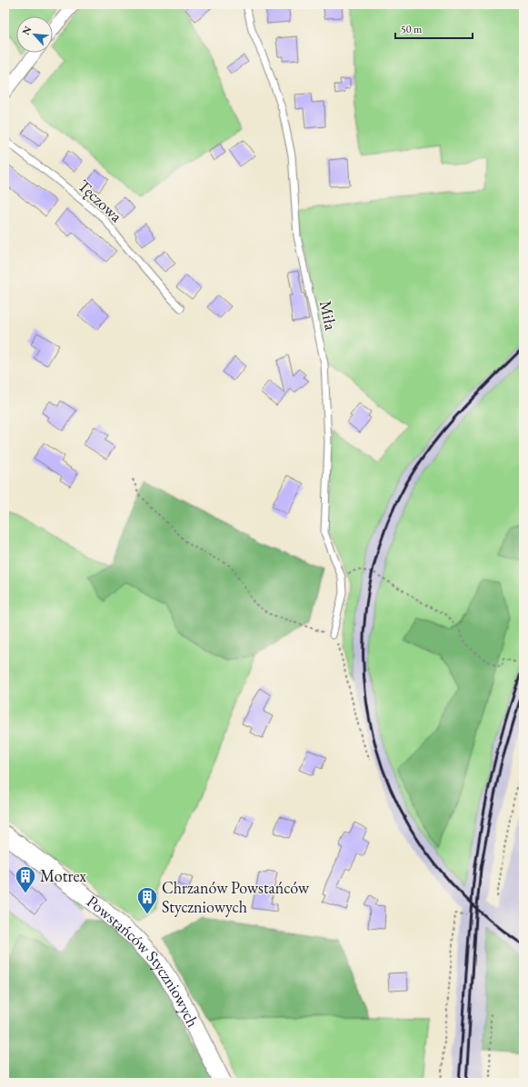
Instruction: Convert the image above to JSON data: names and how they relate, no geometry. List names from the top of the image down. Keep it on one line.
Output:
{"streets":{"street":["Powstańców Styczniowych"],"lane":["Tęczowa","Miła"]},"places":{"building":["Motrex","Chrzanów Powstańców Styczniowych"]},"scale_bar":"50 m","north":"top left"}
